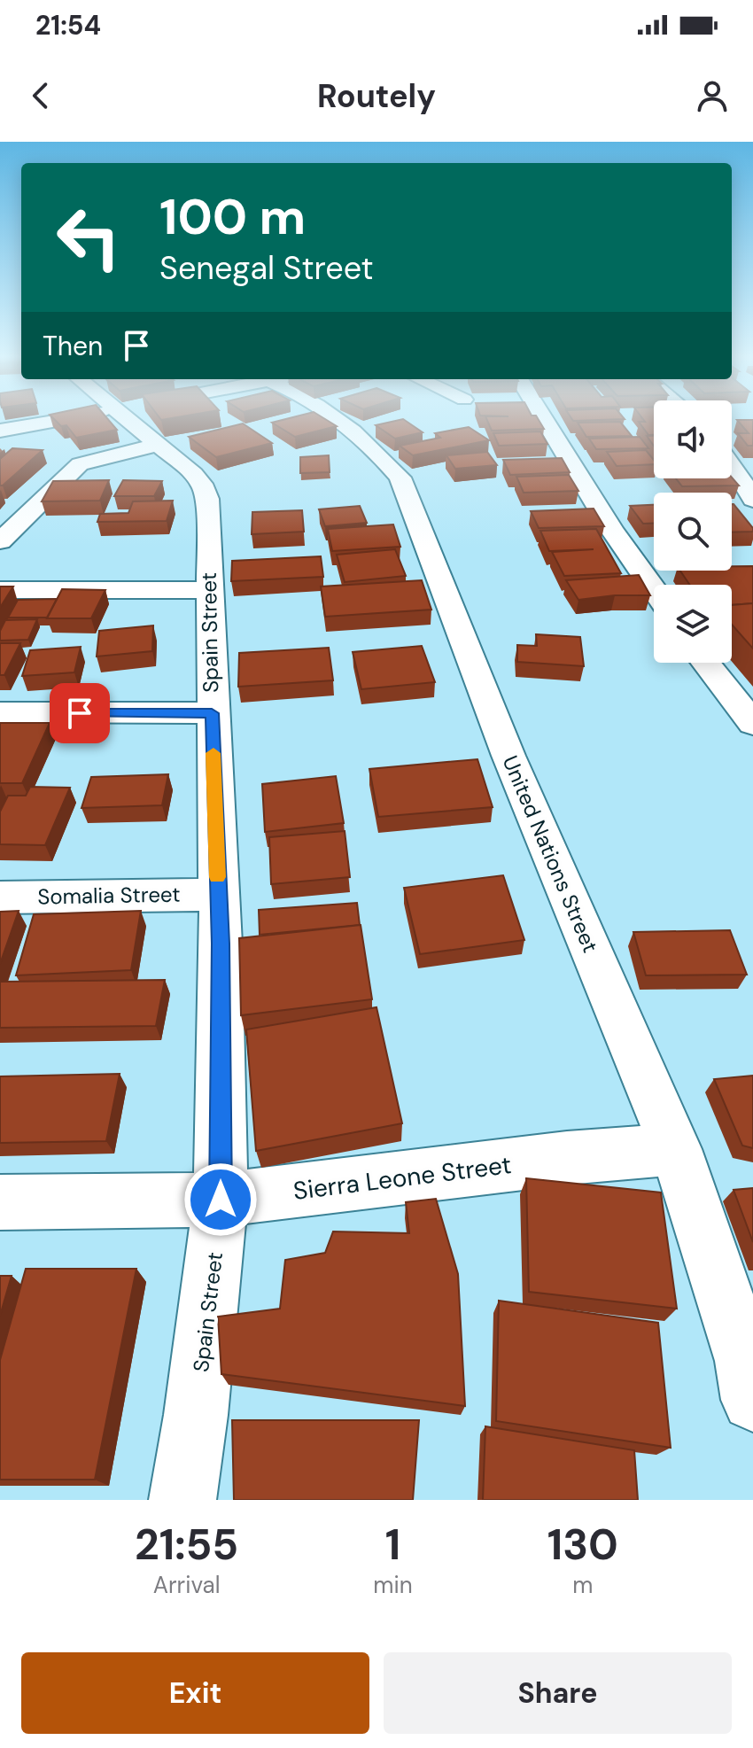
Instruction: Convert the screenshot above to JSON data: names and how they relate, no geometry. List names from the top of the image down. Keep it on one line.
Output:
{"streets":{"street":["Spain Street","United Nations Street","Somalia Street","Sierra Leone Street"]},"crossings":[["Spain Street","Somalia Street"],["Spain Street","Sierra Leone Street"],["United Nations Street","Sierra Leone Street"]],"page":{"status":"21:54","header":"Routely","turn":["100 m","Senegal Street"],"then":"Then","eta":["21:55","Arrival","1","min","130","m"],"buttons":["Exit","Share"]}}
